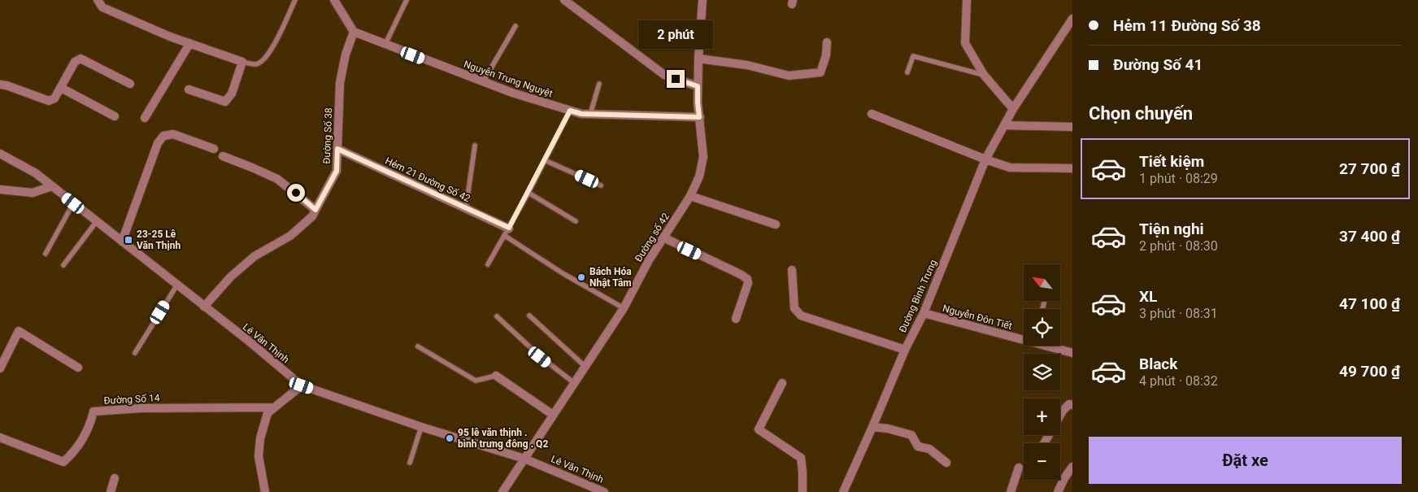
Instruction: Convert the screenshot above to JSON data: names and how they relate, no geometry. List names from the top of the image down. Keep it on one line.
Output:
{"streets":{"street":["Nguyễn Trung Nguyệt","Đường Số 38","Hẻm 21 Đường Số 42","Đường số 42","Đường Bình Trưng","Nguyễn Đôn Tiết","Lê Văn Thịnh","Đường Số 14"]},"crossings":[["Nguyễn Trung Nguyệt","Đường Số 38"],["Nguyễn Trung Nguyệt","Đường số 42"],["Đường Số 38","Hẻm 21 Đường Số 42"],["Đường Số 38","Lê Văn Thịnh"],["Hẻm 21 Đường Số 42","Đường số 42"],["Đường số 42","Lê Văn Thịnh"],["Đường Bình Trưng","Nguyễn Đôn Tiết"]],"places":{"transit":["23-25 Lê Văn Thịnh"],"other":["Bách Hóa Nhật Tâm","95 lê văn thịnh . bình trưng đông . Q2"]},"north":"top left","page":{"banner":["Hẻm 11 Đường Số 38","Đường Số 41"],"bubble":"2 phút","heading":"Chọn chuyến","list":[{"name":"Tiết kiệm","note":"1 phút · 08:29","value":"27 700 ₫"},{"name":"Tiện nghi","note":"2 phút · 08:30","value":"37 400 ₫"},{"name":"XL","note":"3 phút · 08:31","value":"47 100 ₫"},{"name":"Black","note":"4 phút · 08:32","value":"49 700 ₫"}],"map_buttons":["+","−"],"buttons":"Đặt xe"}}
